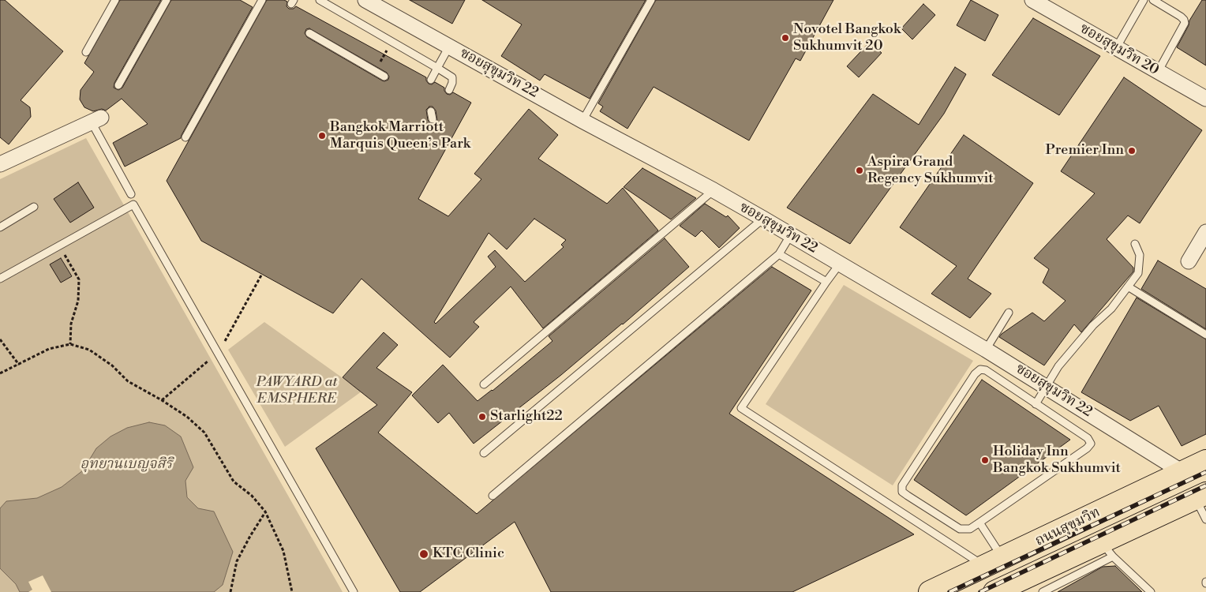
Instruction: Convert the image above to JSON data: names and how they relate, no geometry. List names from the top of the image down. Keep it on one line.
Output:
{"streets":{"main road":["ถนนสุขุมวิท"],"street":["ซอยสุขุมวิท 20","ซอยสุขุมวิท 22"]},"crossings":[["ซอยสุขุมวิท 22","ถนนสุขุมวิท"]],"parks":["PAWYARD at EMSPHERE","อุทยานเบญจสิริ"],"places":["Novotel Bangkok Sukhumvit 20","Bangkok Marriott Marquis Queen’s Park","Premier Inn","Aspira Grand Regency Sukhumvit","Starlight22","Holiday Inn Bangkok Sukhumvit","KTC Clinic"]}
